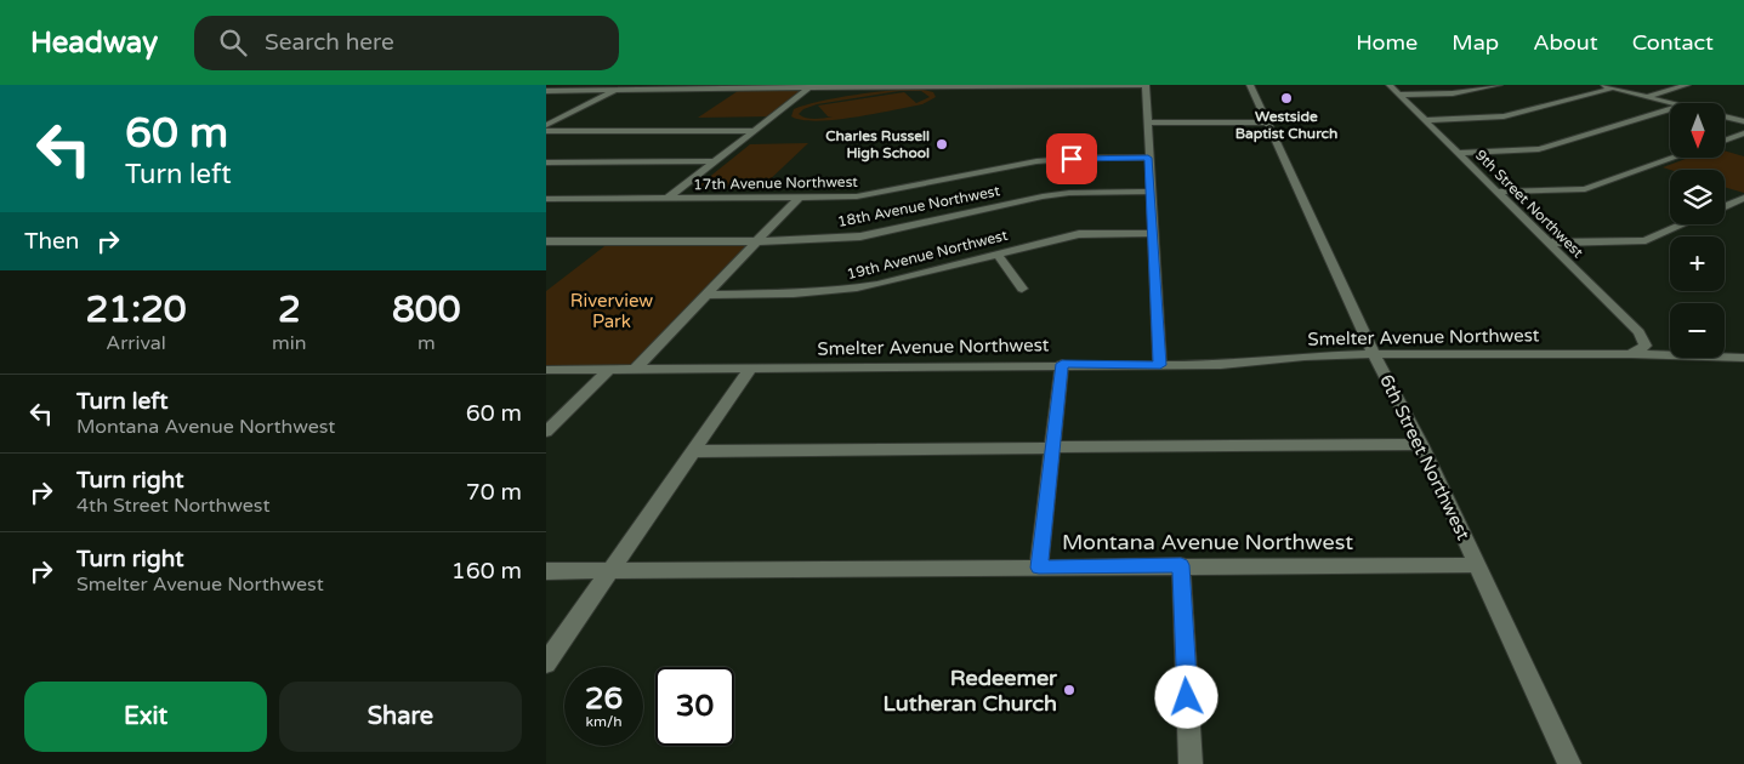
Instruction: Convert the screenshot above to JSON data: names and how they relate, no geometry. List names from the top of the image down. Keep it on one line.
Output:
{"streets":{"street":["17th Avenue Northwest","9th Street Northwest","18th Avenue Northwest","19th Avenue Northwest","Smelter Avenue Northwest","6th Street Northwest","Montana Avenue Northwest"]},"crossings":[["9th Street Northwest","Smelter Avenue Northwest"],["Smelter Avenue Northwest","6th Street Northwest"],["6th Street Northwest","Montana Avenue Northwest"]],"parks":["Riverview Park"],"places":["Westside Baptist Church","Charles Russell High School","Redeemer Lutheran Church"],"north":"bottom","page":{"header":"Headway","search":"Search here","nav":["Home","Map","About","Contact"],"turn":["60 m","Turn left"],"map_buttons":["+","−"],"then":"Then","eta":["21:20","Arrival","2","min","800","m"],"list":[{"name":"Turn left","note":"Montana Avenue Northwest","value":"60 m"},{"name":"Turn right","note":"4th Street Northwest","value":"70 m"},{"name":"Turn right","note":"Smelter Avenue Northwest","value":"160 m"}],"speed":"26 km/h","limit":"30","buttons":["Exit","Share"]}}
